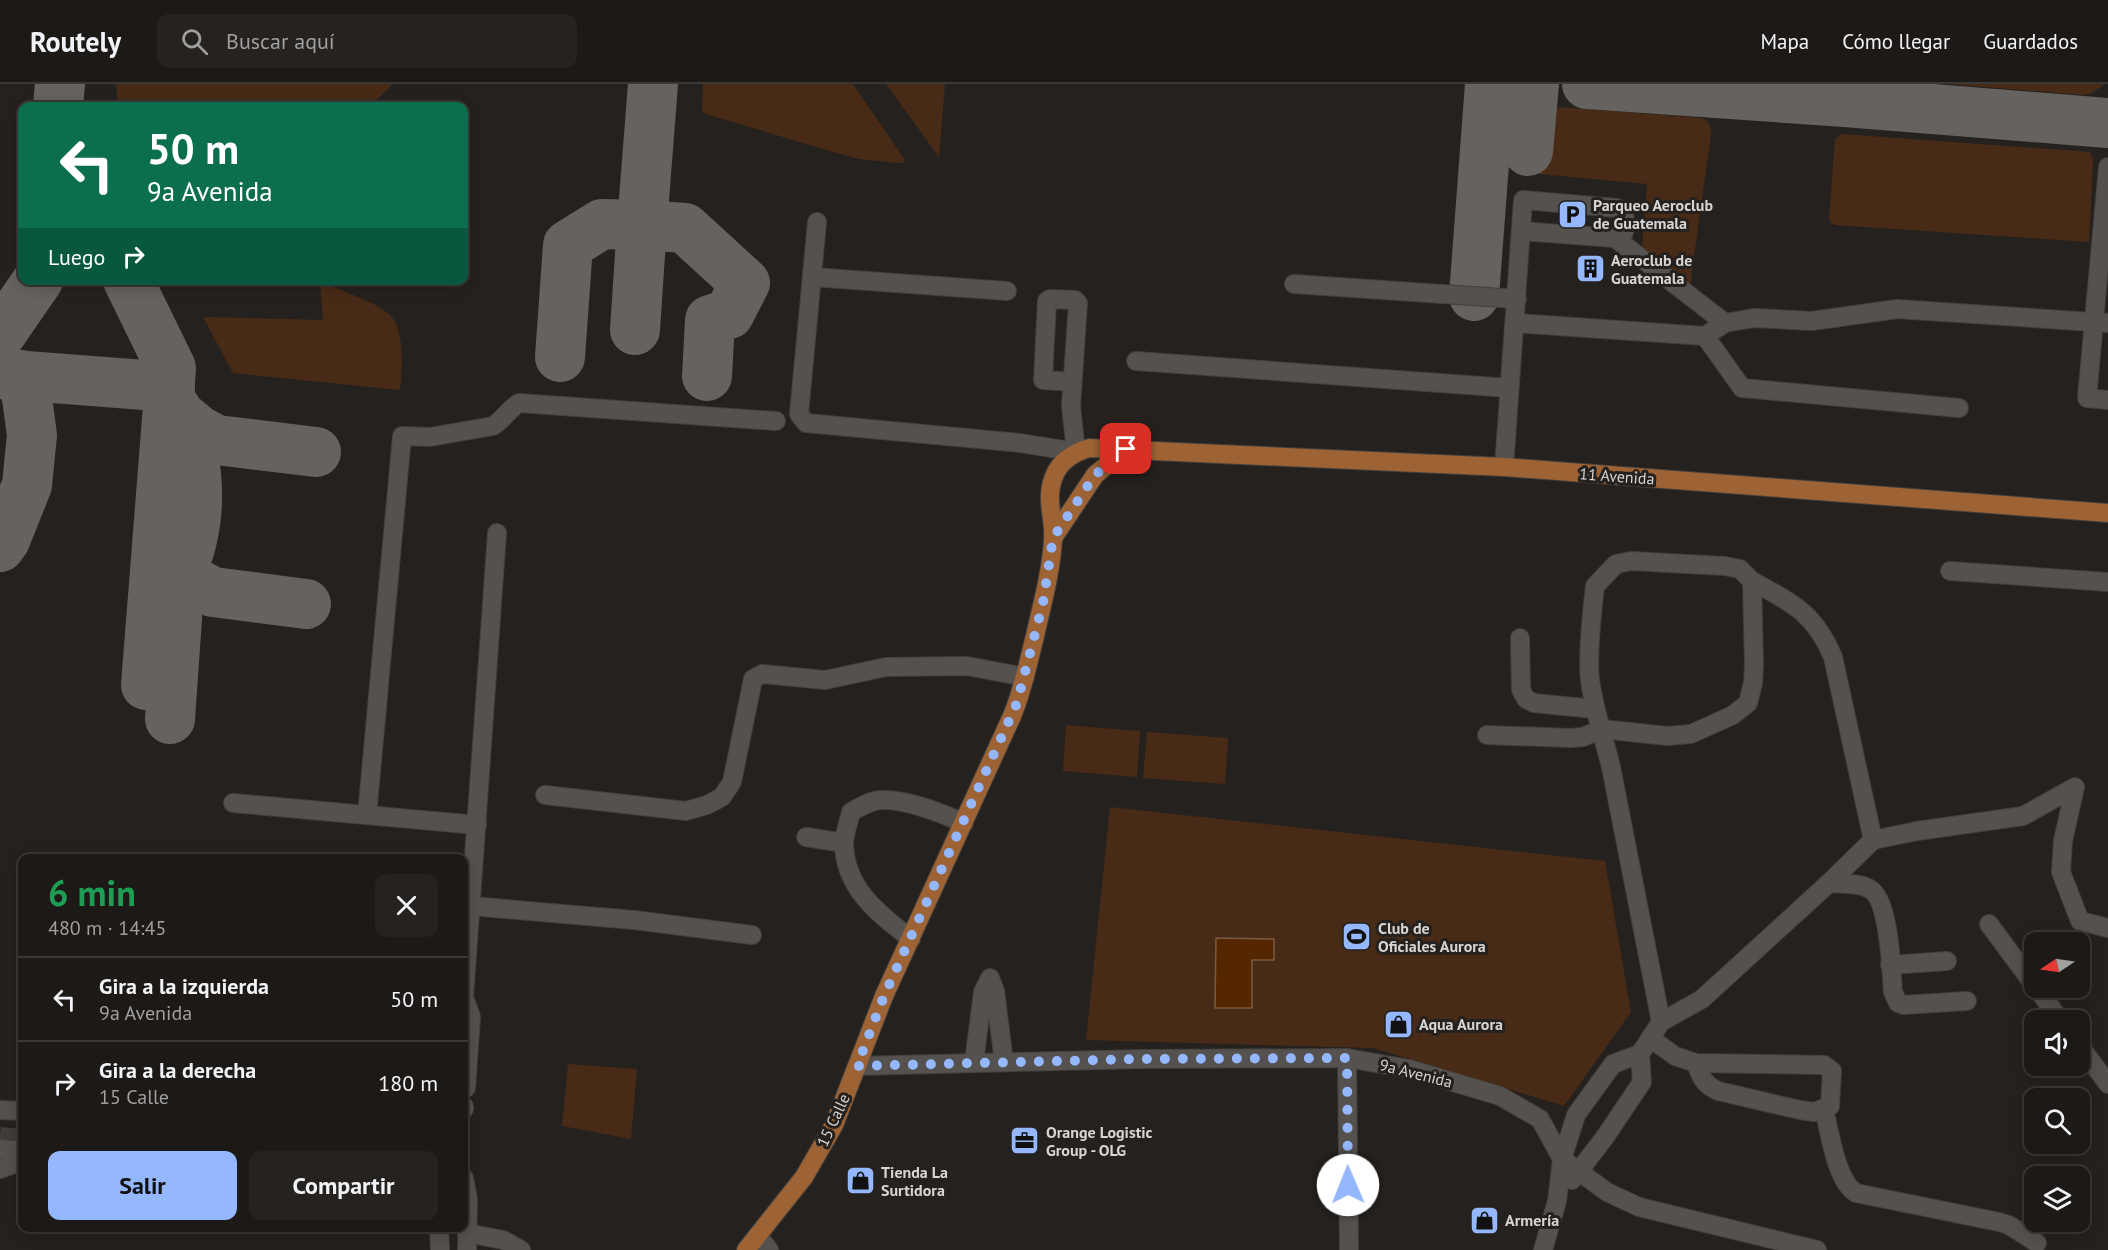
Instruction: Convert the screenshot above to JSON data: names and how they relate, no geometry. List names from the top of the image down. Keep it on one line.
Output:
{"streets":{"main road":["11 Avenida","15 Calle"],"street":["9a Avenida"]},"crossings":[["9a Avenida","15 Calle"]],"places":{"parking":["Parqueo Aeroclub de Guatemala"],"building":["Aeroclub de Guatemala"],"sports":["Club de Oficiales Aurora"],"shop":["Aqua Aurora","Tienda La Surtidora","Armería"],"office":["Orange Logistic Group - OLG"]},"north":"left","page":{"header":"Routely","search":"Buscar aquí","nav":["Mapa","Cómo llegar","Guardados"],"turn":["50 m","9a Avenida"],"then":"Luego","heading":["6 min","480 m · 14:45"],"list":[{"name":"Gira a la izquierda","note":"9a Avenida","value":"50 m"},{"name":"Gira a la derecha","note":"15 Calle","value":"180 m"}],"buttons":["Salir","Compartir"]}}
